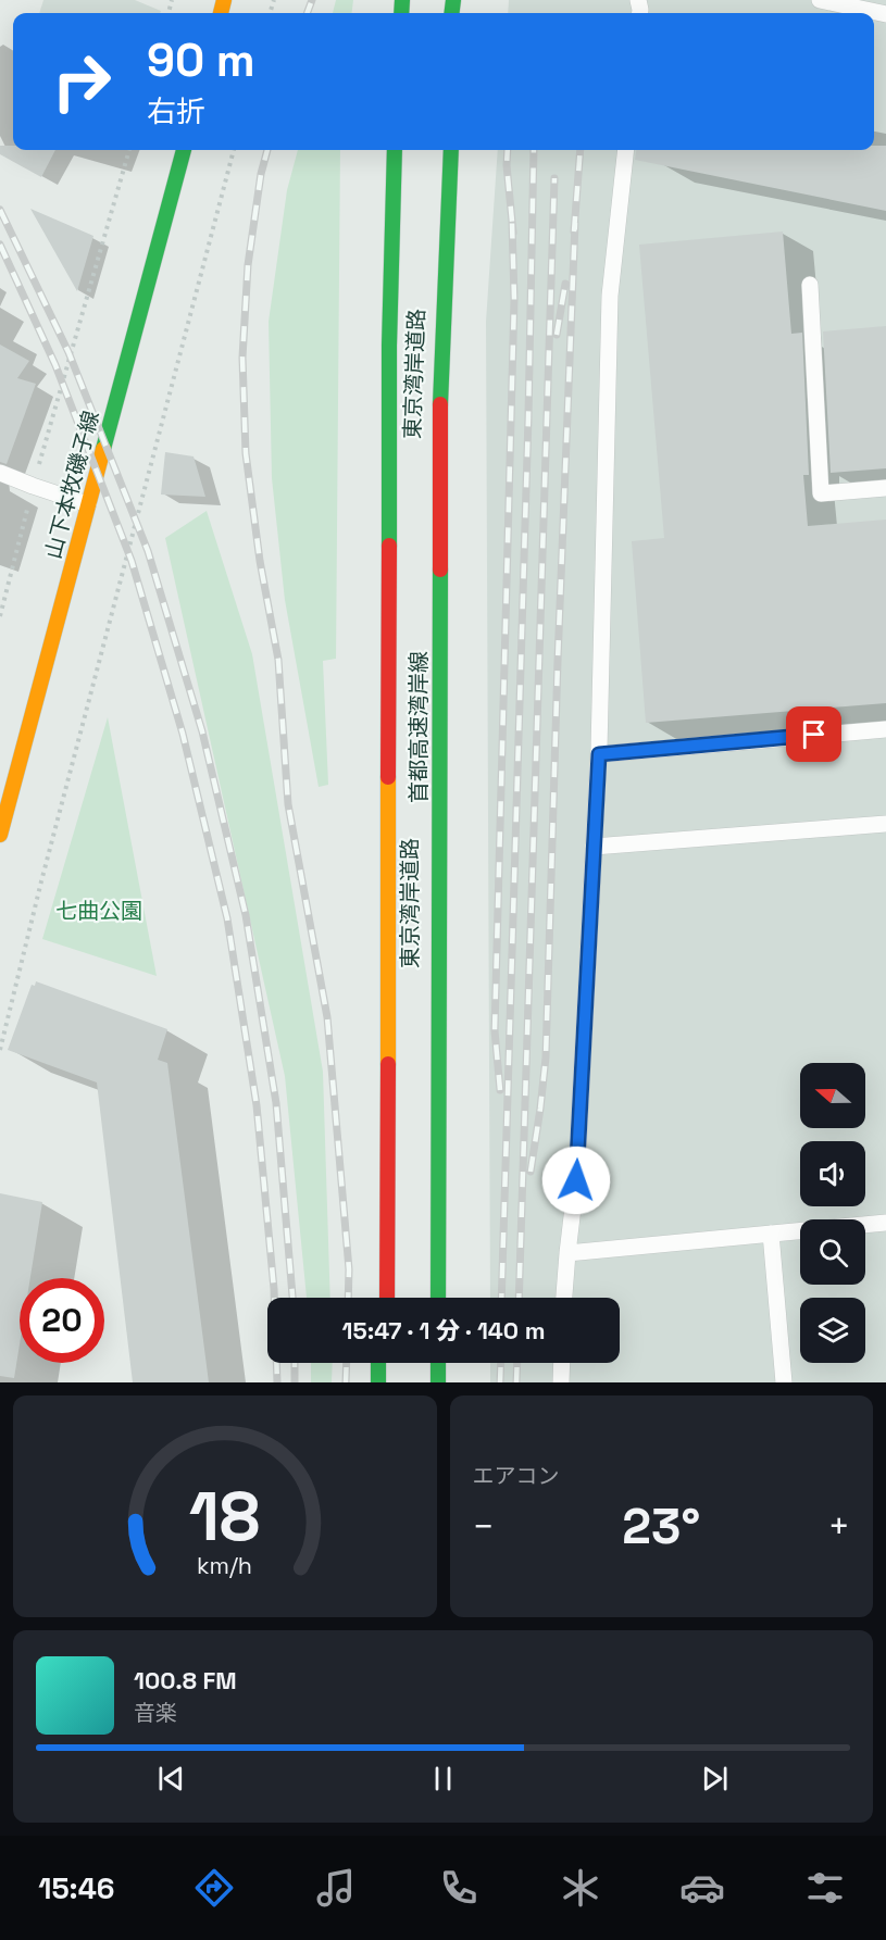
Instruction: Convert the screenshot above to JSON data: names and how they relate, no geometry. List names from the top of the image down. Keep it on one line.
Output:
{"streets":{"main road":["東京湾岸道路","山下本牧磯子線","首都高速湾岸線"]},"parks":["七曲公園"],"north":"left","page":{"turn":["90 m","右折"],"limit":"20","trip":"15:47 · 1 分 · 140 m","tile":"エアコン","heat":["−","23°","+"],"song":["100.8 FM","音楽"],"tabs":"15:46","gauge":["18","km/h"]}}
